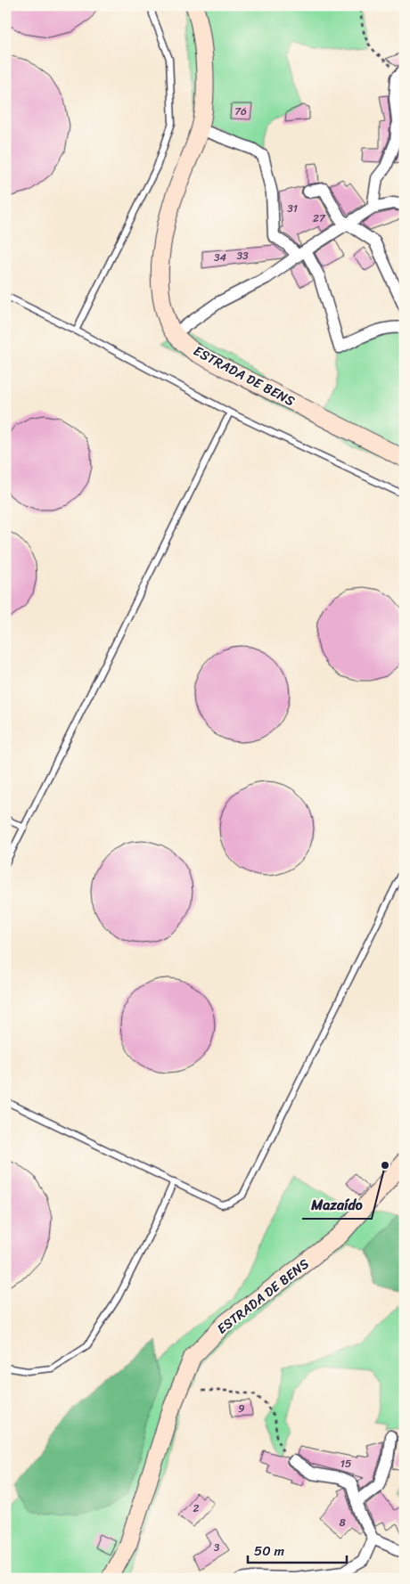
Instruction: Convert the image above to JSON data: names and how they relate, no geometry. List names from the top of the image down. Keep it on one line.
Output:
{"streets":{"street":["ESTRADA DE BENS"]},"places":["Mazaído"],"house_numbers":["76","31","27","33","34","9","15","2","8","3"],"scale_bar":"50 m"}
